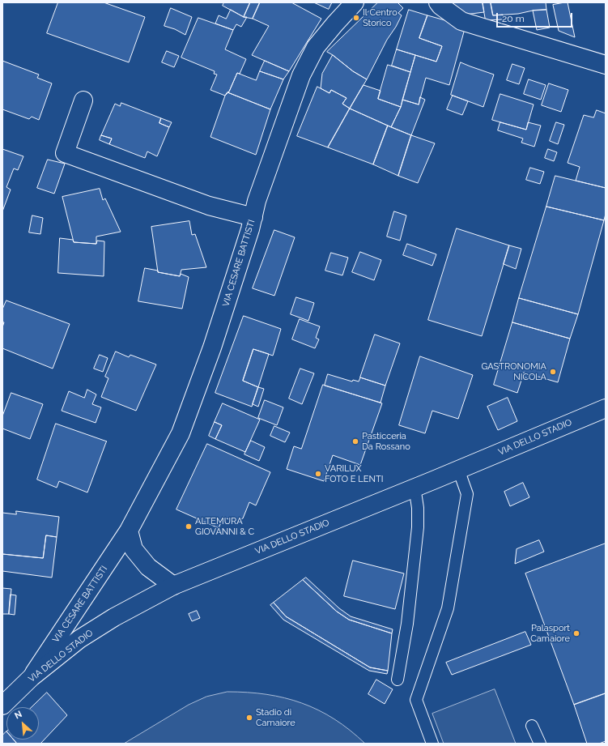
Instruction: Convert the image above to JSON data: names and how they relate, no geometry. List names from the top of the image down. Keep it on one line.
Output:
{"streets":{"street":["VIA CESARE BATTISTI","VIA DELLO STADIO"]},"crossings":[["VIA CESARE BATTISTI","VIA DELLO STADIO"]],"places":["Il Centro Storico","GASTRONOMIA NICOLA","Pasticceria Da Rossano","VARILUX FOTO E LENTI","ALTEMURA GIOVANNI & C","Palasport Camaiore","Stadio di Camaiore"],"scale_bar":"20 m","north":"top left"}
